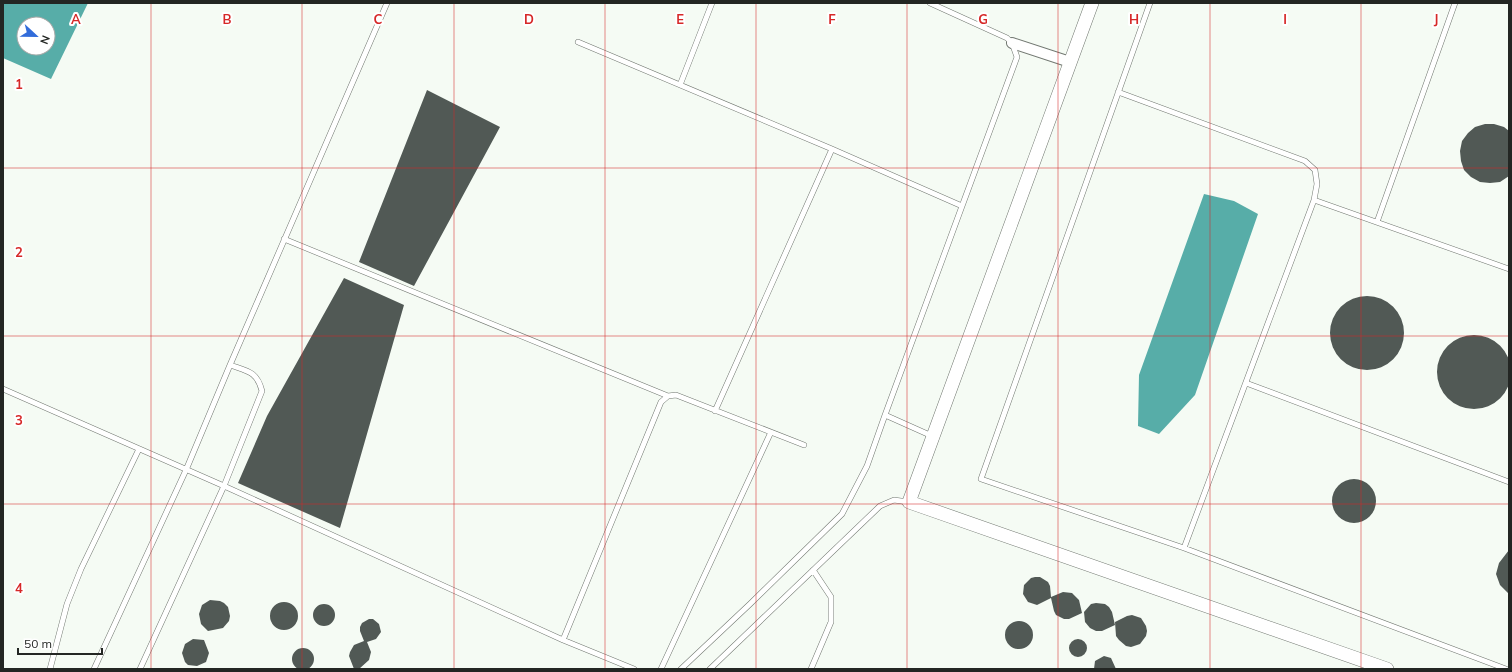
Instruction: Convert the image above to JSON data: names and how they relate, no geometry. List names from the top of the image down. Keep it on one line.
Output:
{"scale_bar":"50 m","north":"right","grid":{"columns":["A","B","C","D","E","F","G","H","I","J"],"rows":["1","2","3","4"]}}
